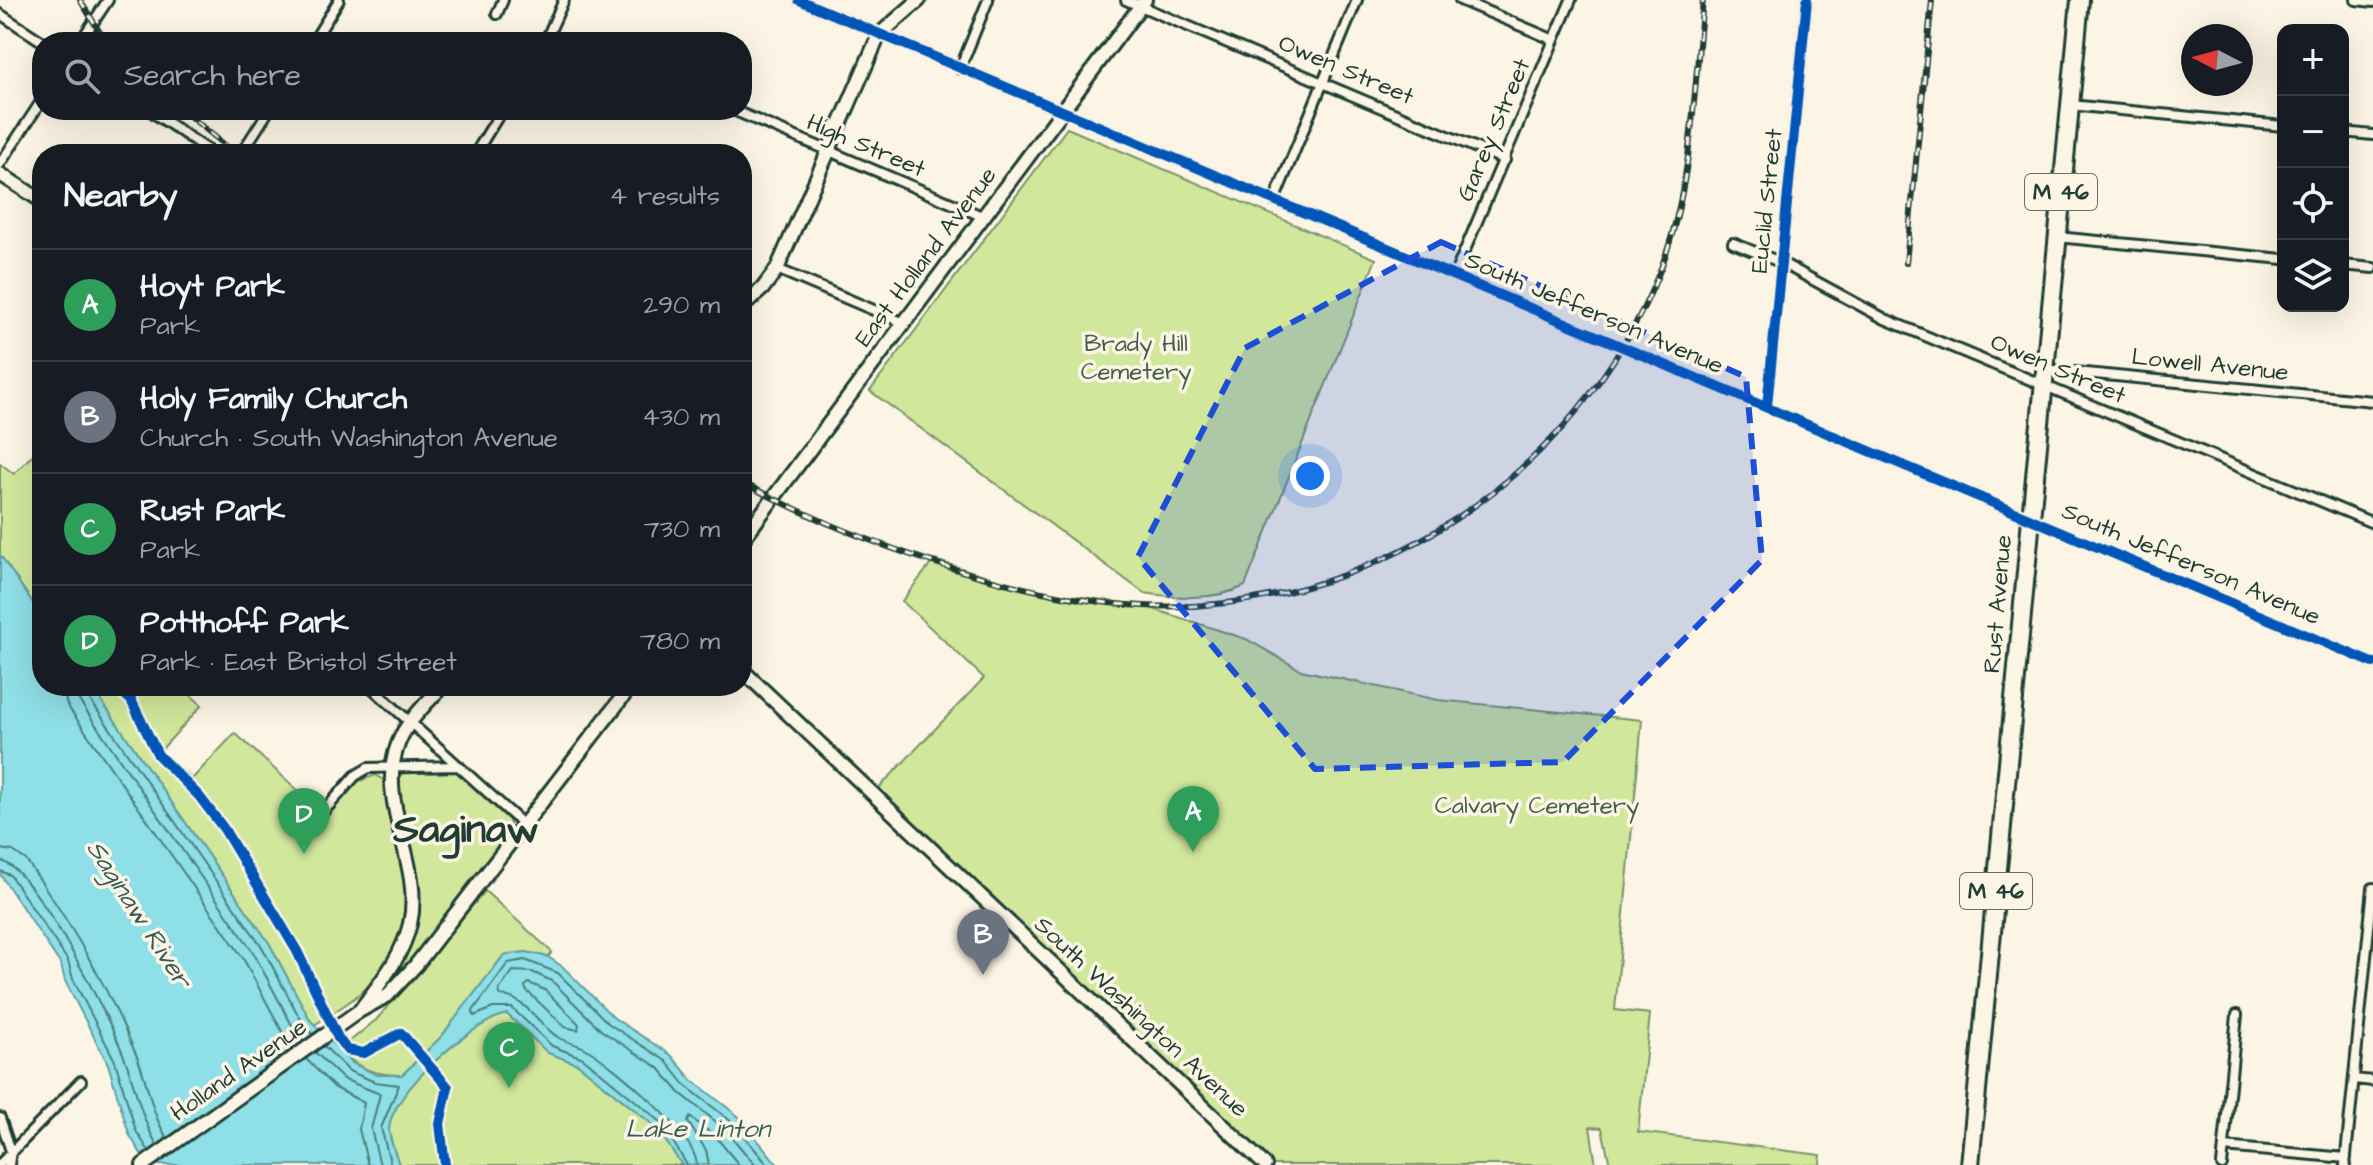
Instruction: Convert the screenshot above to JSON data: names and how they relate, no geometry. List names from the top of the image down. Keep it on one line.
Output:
{"streets":{"highway":["M 46","Rust Avenue"],"main road":["East Holland Avenue","South Washington Avenue","Holland Avenue"],"street":["Owen Street","Garey Street","High Street","Euclid Street","South Jefferson Avenue","Lowell Avenue"]},"crossings":[["Owen Street","Garey Street"],["Owen Street","Euclid Street"],["Owen Street","East Holland Avenue"],["Owen Street","Lowell Avenue"],["Owen Street","Rust Avenue"],["Garey Street","South Jefferson Avenue"],["High Street","East Holland Avenue"],["Euclid Street","South Jefferson Avenue"],["East Holland Avenue","South Jefferson Avenue"],["South Jefferson Avenue","Rust Avenue"],["Lowell Avenue","Rust Avenue"]],"districts":["Saginaw"],"water":["Saginaw River","Lake Linton"],"parks":["Brady Hill Cemetery","Calvary Cemetery"],"north":"left","page":{"map_buttons":["+","−"],"search":"Search here","heading":["Nearby","4 results"],"list":[{"mark":"A","name":"Hoyt Park","note":"Park","value":"290 m"},{"mark":"B","name":"Holy Family Church","note":"Church · South Washington Avenue","value":"430 m"},{"mark":"C","name":"Rust Park","note":"Park","value":"730 m"},{"mark":"D","name":"Potthoff Park","note":"Park · East Bristol Street","value":"780 m"}],"pins":["A","D","B","C"]}}
